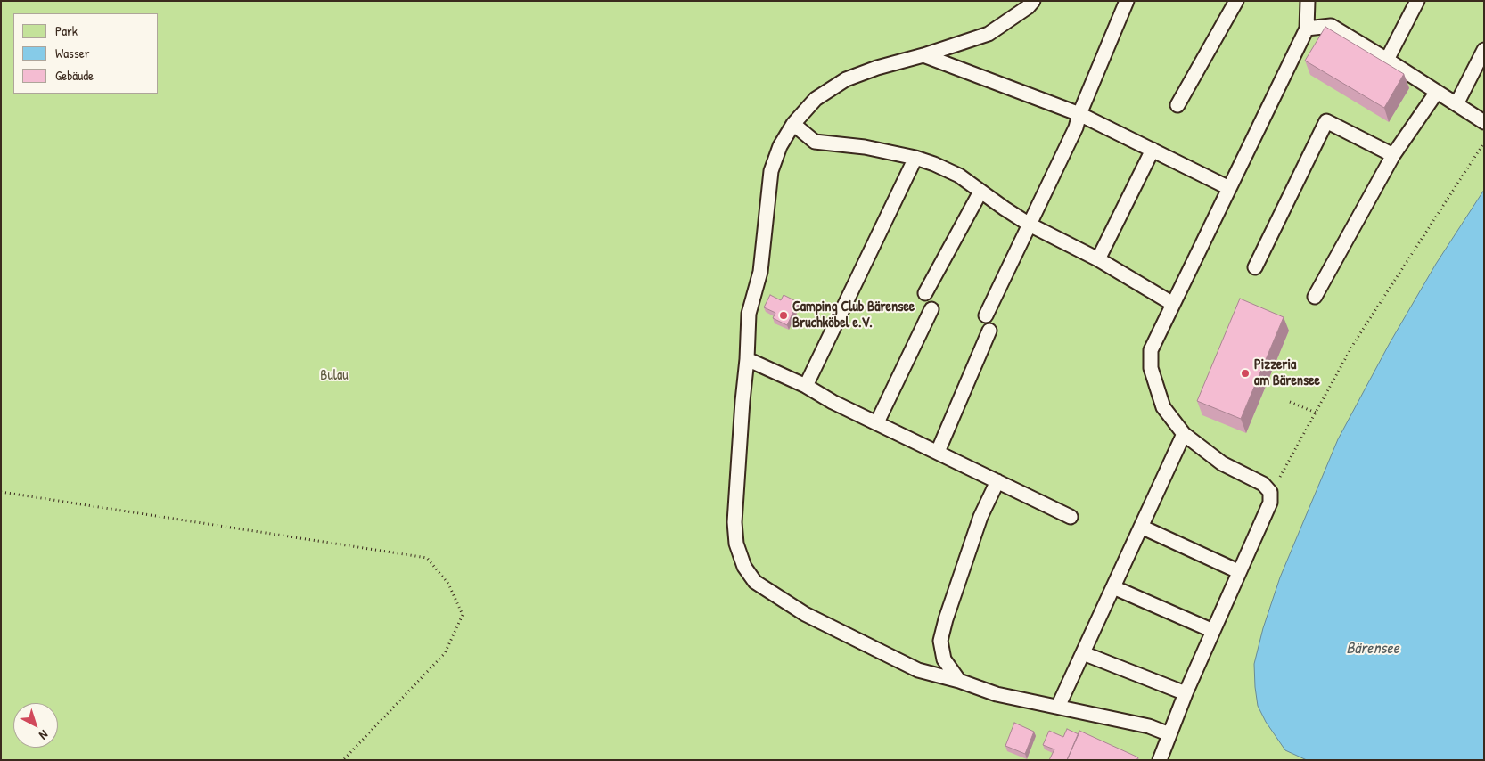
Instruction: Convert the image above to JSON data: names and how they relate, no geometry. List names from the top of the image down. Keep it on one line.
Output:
{"water":["Bärensee"],"parks":["Bulau"],"places":["Camping Club Bärensee Bruchköbel e.V.","Pizzeria am Bärensee"],"legend":["Park","Wasser","Gebäude"],"north":"bottom right"}
